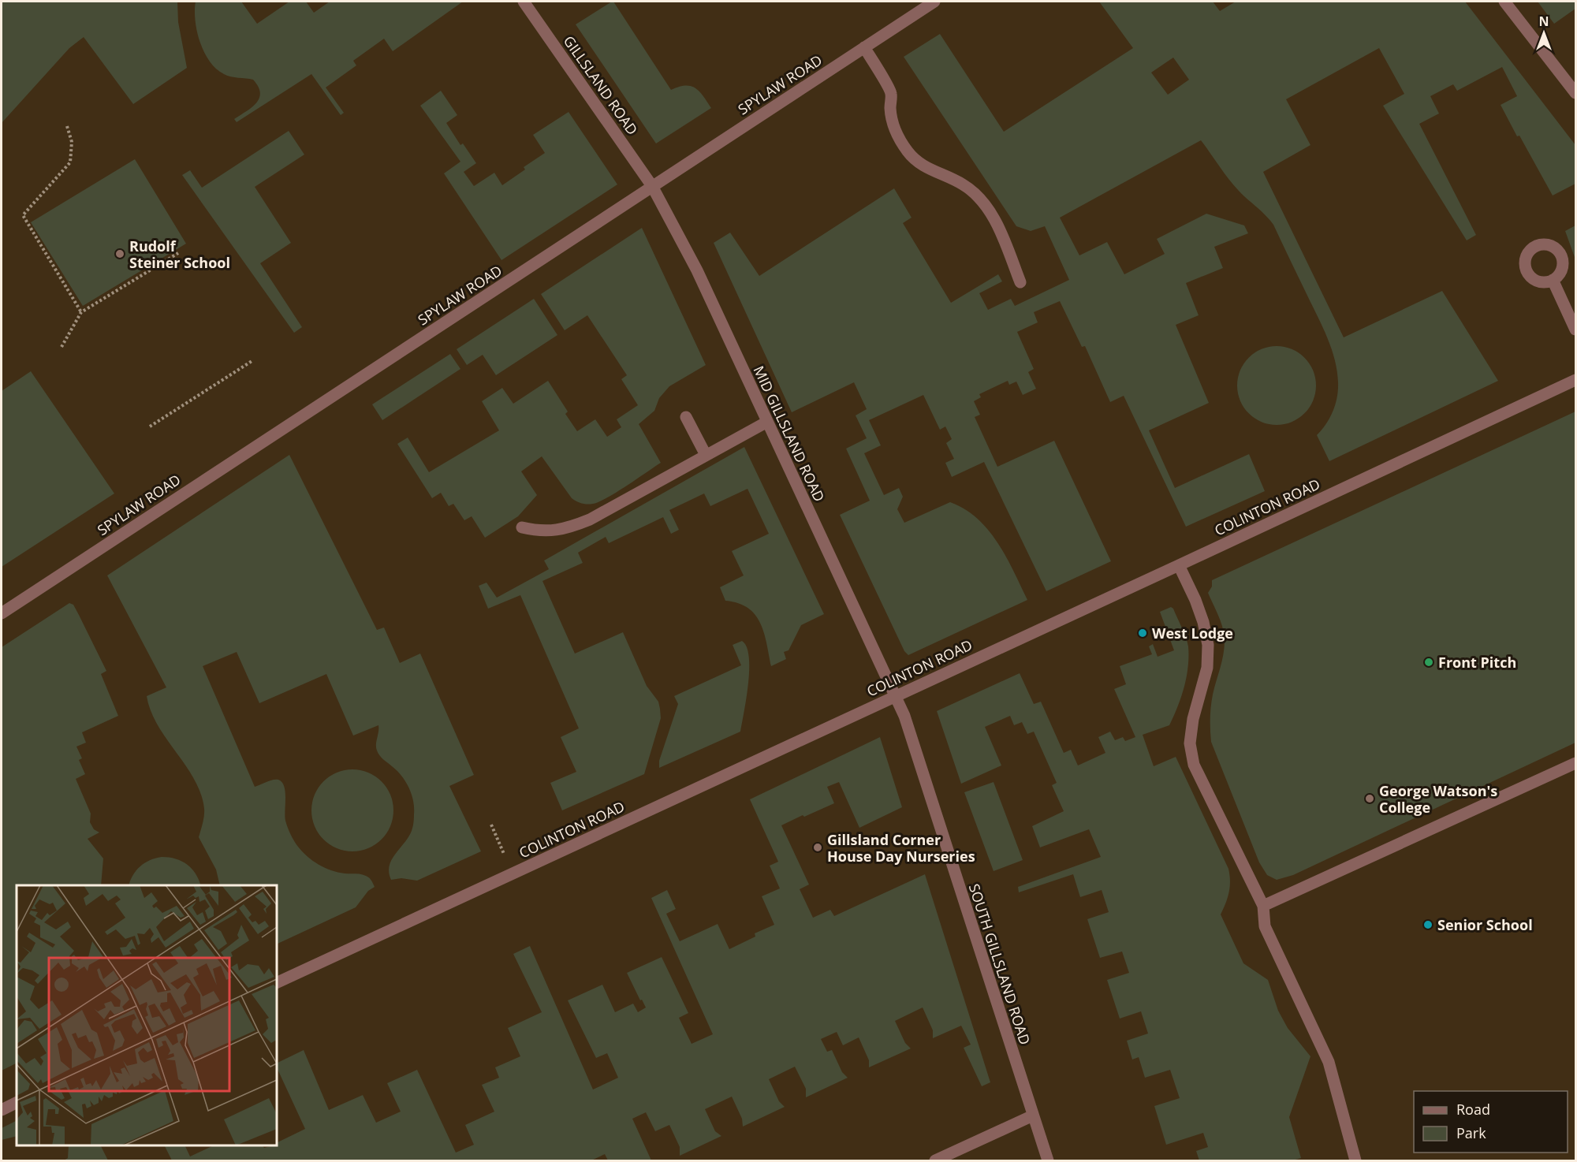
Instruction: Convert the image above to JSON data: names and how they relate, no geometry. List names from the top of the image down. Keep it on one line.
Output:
{"streets":{"street":["SPYLAW ROAD","GILLSLAND ROAD","MID GILLSLAND ROAD","COLINTON ROAD","SOUTH GILLSLAND ROAD"]},"crossings":[["SPYLAW ROAD","GILLSLAND ROAD"],["SPYLAW ROAD","MID GILLSLAND ROAD"],["GILLSLAND ROAD","MID GILLSLAND ROAD"],["MID GILLSLAND ROAD","COLINTON ROAD"],["MID GILLSLAND ROAD","SOUTH GILLSLAND ROAD"],["COLINTON ROAD","SOUTH GILLSLAND ROAD"]],"places":["Rudolf Steiner School","West Lodge","Front Pitch","George Watson's College","Gillsland Corner House Day Nurseries","Senior School"],"legend":["Road","Park"],"north":"top"}
